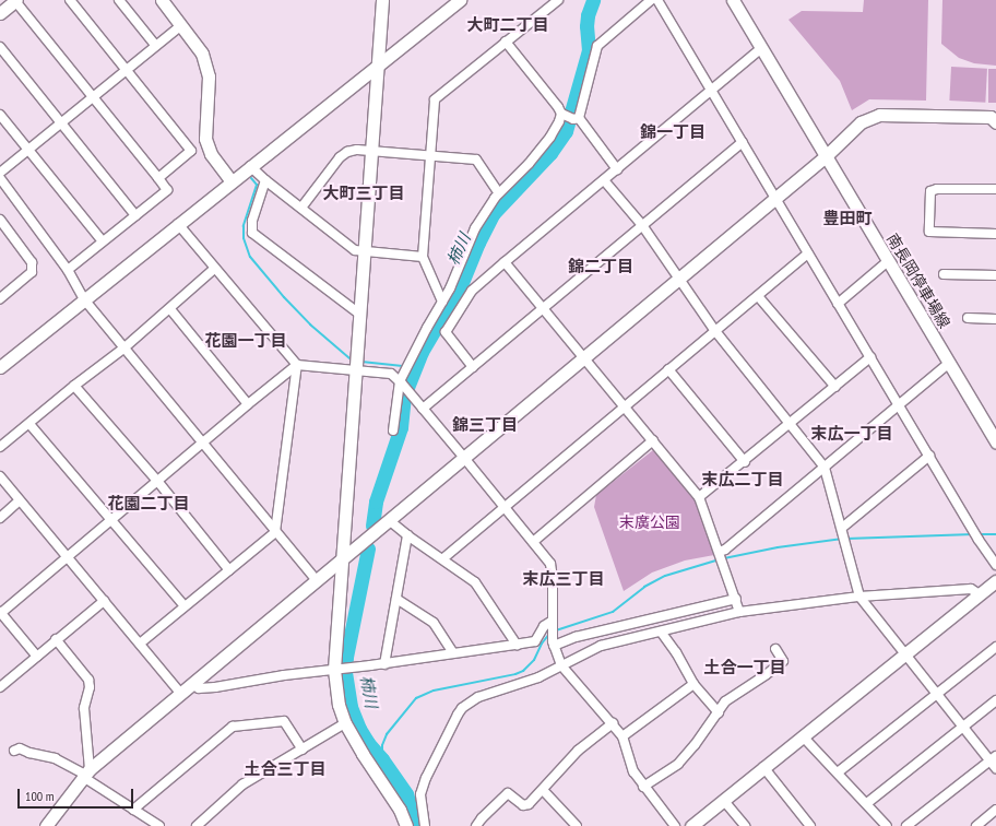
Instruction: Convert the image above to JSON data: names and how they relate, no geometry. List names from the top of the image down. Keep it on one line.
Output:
{"streets":{"street":["南長岡停車場線"]},"districts":["大町二丁目","錦一丁目","大町三丁目","豊田町","錦二丁目","花園一丁目","錦三丁目","末広一丁目","末広二丁目","花園二丁目","末広三丁目","土合一丁目","土合三丁目"],"water":["柿川"],"parks":["末廣公園"],"scale_bar":"100 m"}
